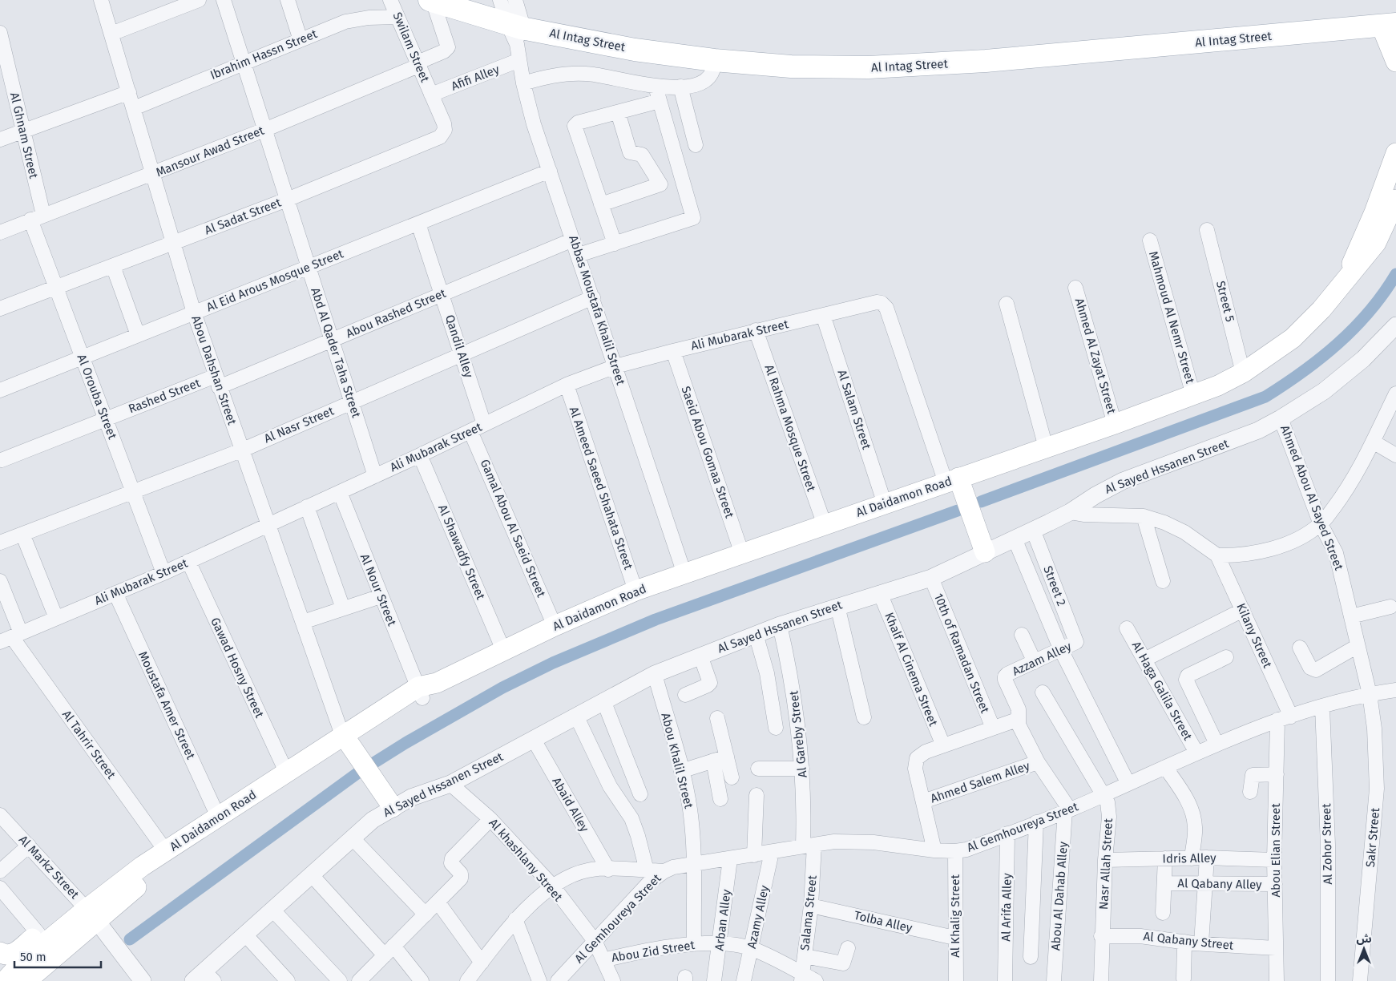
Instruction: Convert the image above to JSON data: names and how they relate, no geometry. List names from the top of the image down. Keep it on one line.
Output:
{"streets":{"main road":["Al Intag Street","Al Daidamon Road"],"street":["Swilam Street","Ibrahim Hassn Street","Afifi Alley","Al Ghnam Street","Mansour Awad Street","Al Sadat Street","Al Eid Arous Mosque Street","Street 5","Abbas Moustafa Khalil Street","Abou Rashed Street","Mahmoud Al Nemr Street","Ali Mubarak Street","Qandil Alley","Abd Al Qader Taha Street","Ahmed Al Zayat Street","Abou Dahshan Street","Rashed Street","Al Orouba Street","Al Salam Street","Al Nasr Street","Al Rahma Mosque Street","Saeid Abou Gomaa Street","Al Sayed Hssanen Street","Al Ameed Saeed Shahata Street","Ahmed Abou Al Sayed Street","Gamal Abou Al Saeid Street","Al Shawadfy Street","Street 2","Al Nour Street","Kilany Street","10th of Ramadan Street","Azzam Alley","Gawad Hosny Street","Khalf Al Cinema Street","Al Haga Galila Street","Moustafa Amer Street","Al Gareby Street","Al Tahrir Street","Abou Khalil Street","Ahmed Salem Alley","Abaid Alley","Al Gemhoureya Street","Sakr Street","Al Zohor Street","Abou Elian Street","Idris Alley","Al khashlany Street","Nasr Allah Street","Al Markz Street","Al Qabany Alley","Abou Al Dahab Alley","Al Arifa Alley","Salama Street","Al Khalig Street","Azamy Alley","Arban Alley","Tolba Alley","Al Qabany Street","Abou Zid Street"]},"crossings":[["Al Intag Street","Mansour Awad Street"],["Al Intag Street","Abbas Moustafa Khalil Street"],["Swilam Street","Ibrahim Hassn Street"],["Swilam Street","Afifi Alley"],["Swilam Street","Mansour Awad Street"],["Swilam Street","Al Sadat Street"],["Ibrahim Hassn Street","Abd Al Qader Taha Street"],["Ibrahim Hassn Street","Abou Dahshan Street"],["Afifi Alley","Al Sadat Street"],["Afifi Alley","Abbas Moustafa Khalil Street"],["Al Ghnam Street","Mansour Awad Street"],["Al Ghnam Street","Al Orouba Street"],["Mansour Awad Street","Abd Al Qader Taha Street"],["Mansour Awad Street","Abou Dahshan Street"],["Mansour Awad Street","Al Orouba Street"],["Al Sadat Street","Abd Al Qader Taha Street"],["Al Sadat Street","Abou Dahshan Street"],["Al Sadat Street","Al Orouba Street"],["Al Eid Arous Mosque Street","Abbas Moustafa Khalil Street"],["Al Eid Arous Mosque Street","Qandil Alley"],["Al Eid Arous Mosque Street","Abd Al Qader Taha Street"],["Al Eid Arous Mosque Street","Abou Dahshan Street"],["Al Eid Arous Mosque Street","Al Orouba Street"],["Street 5","Al Daidamon Road"],["Abbas Moustafa Khalil Street","Abou Rashed Street"],["Abbas Moustafa Khalil Street","Ali Mubarak Street"],["Abbas Moustafa Khalil Street","Al Nasr Street"],["Abbas Moustafa Khalil Street","Al Daidamon Road"],["Abou Rashed Street","Qandil Alley"],["Abou Rashed Street","Abd Al Qader Taha Street"],["Abou Rashed Street","Abou Dahshan Street"],["Abou Rashed Street","Rashed Street"],["Mahmoud Al Nemr Street","Al Daidamon Road"],["Ali Mubarak Street","Qandil Alley"],["Ali Mubarak Street","Abd Al Qader Taha Street"],["Ali Mubarak Street","Abou Dahshan Street"],["Ali Mubarak Street","Al Orouba Street"],["Ali Mubarak Street","Al Salam Street"],["Ali Mubarak Street","Al Rahma Mosque Street"],["Ali Mubarak Street","Saeid Abou Gomaa Street"],["Ali Mubarak Street","Al Ameed Saeed Shahata Street"],["Ali Mubarak Street","Al Daidamon Road"],["Ali Mubarak Street","Gamal Abou Al Saeid Street"],["Ali Mubarak Street","Al Shawadfy Street"],["Ali Mubarak Street","Al Nour Street"],["Ali Mubarak Street","Gawad Hosny Street"],["Ali Mubarak Street","Moustafa Amer Street"],["Ali Mubarak Street","Al Tahrir Street"],["Qandil Alley","Al Nasr Street"],["Abd Al Qader Taha Street","Al Nasr Street"],["Ahmed Al Zayat Street","Al Daidamon Road"],["Abou Dahshan Street","Rashed Street"],["Abou Dahshan Street","Al Nasr Street"],["Abou Dahshan Street","Al Daidamon Road"],["Rashed Street","Al Orouba Street"],["Al Orouba Street","Al Nasr Street"],["Al Salam Street","Al Daidamon Road"],["Al Rahma Mosque Street","Al Daidamon Road"],["Saeid Abou Gomaa Street","Al Daidamon Road"],["Al Sayed Hssanen Street","Ahmed Abou Al Sayed Street"],["Al Sayed Hssanen Street","Street 2"],["Al Sayed Hssanen Street","10th of Ramadan Street"],["Al Sayed Hssanen Street","Khalf Al Cinema Street"],["Al Sayed Hssanen Street","Al Gareby Street"],["Al Sayed Hssanen Street","Abou Khalil Street"],["Al Sayed Hssanen Street","Abaid Alley"],["Al Sayed Hssanen Street","Al khashlany Street"],["Al Ameed Saeed Shahata Street","Al Daidamon Road"],["Al Daidamon Road","Gamal Abou Al Saeid Street"],["Al Daidamon Road","Al Shawadfy Street"],["Al Daidamon Road","Al Nour Street"],["Al Daidamon Road","Gawad Hosny Street"],["Al Daidamon Road","Moustafa Amer Street"],["Al Daidamon Road","Al Tahrir Street"],["Al Daidamon Road","Al Markz Street"],["Ahmed Abou Al Sayed Street","Al Gemhoureya Street"],["Ahmed Abou Al Sayed Street","Sakr Street"],["Street 2","Azzam Alley"],["Kilany Street","Al Gemhoureya Street"],["Kilany Street","Abou Elian Street"],["Azzam Alley","Ahmed Salem Alley"],["Azzam Alley","Al Gemhoureya Street"],["Azzam Alley","Abou Al Dahab Alley"],["Al Haga Galila Street","Al Gemhoureya Street"],["Al Gareby Street","Al Gemhoureya Street"],["Al Gareby Street","Salama Street"],["Abou Khalil Street","Al Gemhoureya Street"],["Abou Khalil Street","Abou Zid Street"],["Al Gemhoureya Street","Sakr Street"],["Al Gemhoureya Street","Al Zohor Street"],["Al Gemhoureya Street","Abou Elian Street"],["Al Gemhoureya Street","Al khashlany Street"],["Al Gemhoureya Street","Nasr Allah Street"],["Al Gemhoureya Street","Abou Al Dahab Alley"],["Al Gemhoureya Street","Al Arifa Alley"],["Al Gemhoureya Street","Salama Street"],["Al Gemhoureya Street","Al Khalig Street"],["Al Gemhoureya Street","Azamy Alley"],["Al Gemhoureya Street","Arban Alley"],["Abou Elian Street","Idris Alley"],["Abou Elian Street","Al Qabany Alley"],["Abou Elian Street","Al Qabany Street"],["Idris Alley","Nasr Allah Street"],["Al khashlany Street","Abou Zid Street"],["Nasr Allah Street","Al Qabany Street"],["Salama Street","Tolba Alley"],["Salama Street","Abou Zid Street"],["Al Khalig Street","Tolba Alley"],["Azamy Alley","Abou Zid Street"],["Arban Alley","Abou Zid Street"]],"scale_bar":"50 m","north":"top"}
